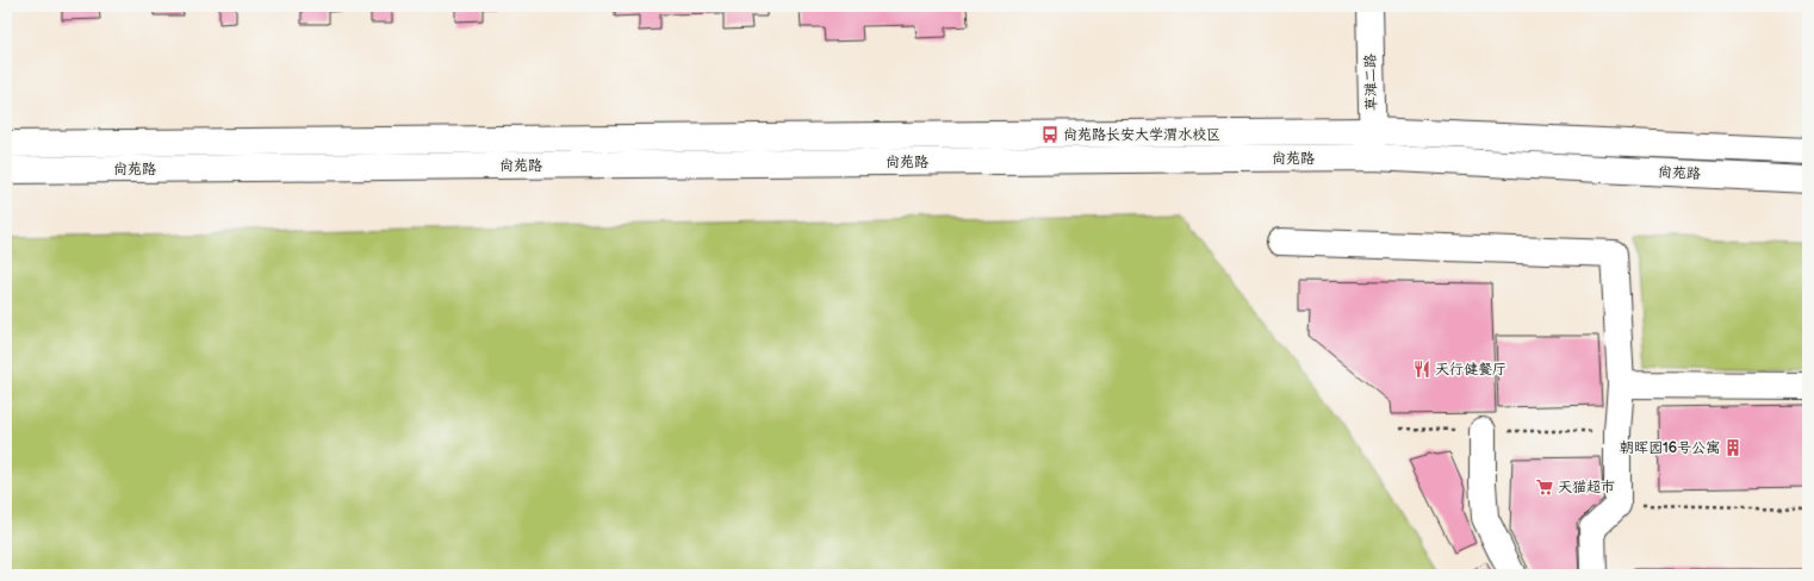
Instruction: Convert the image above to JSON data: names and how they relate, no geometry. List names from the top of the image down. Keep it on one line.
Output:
{"streets":{"main road":["草滩二路","尚苑路"]},"crossings":[["草滩二路","尚苑路"]],"places":{"bus stop":["尚苑路长安大学渭水校区"],"restaurant":["天行健餐厅"],"building":["朝晖园16号公寓"],"supermarket":["天猫超市"]}}
